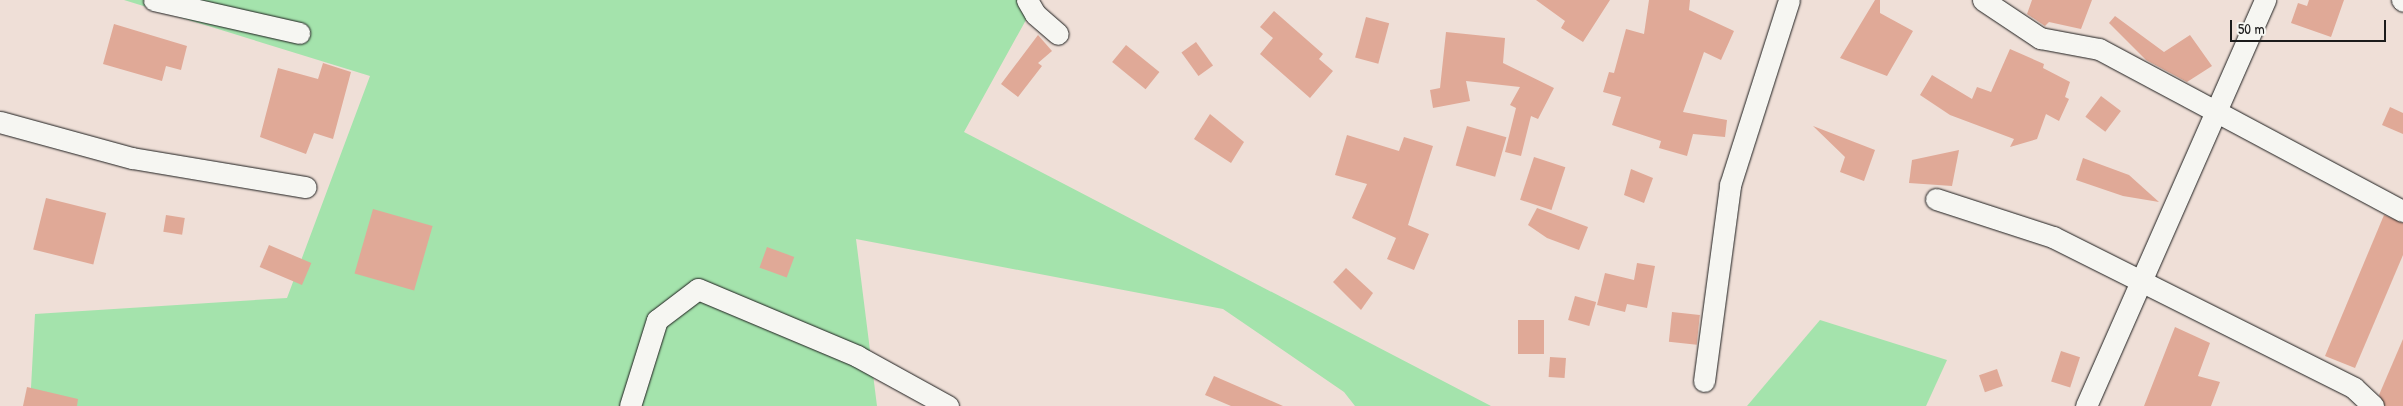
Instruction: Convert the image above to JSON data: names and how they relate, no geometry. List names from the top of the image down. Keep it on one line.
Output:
{"scale_bar":"50 m"}
